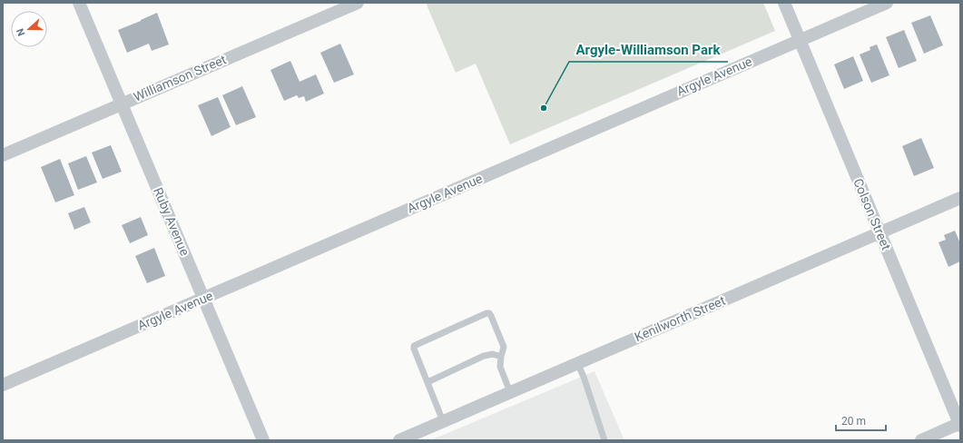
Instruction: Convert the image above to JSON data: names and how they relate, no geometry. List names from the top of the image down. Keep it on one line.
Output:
{"streets":{"street":["Argyle Avenue","Williamson Street","Colson Street","Ruby Avenue","Kenilworth Street"]},"crossings":[["Argyle Avenue","Colson Street"],["Argyle Avenue","Ruby Avenue"],["Williamson Street","Ruby Avenue"],["Colson Street","Kenilworth Street"]],"places":["Argyle-Williamson Park"],"scale_bar":"20 m","north":"left"}
